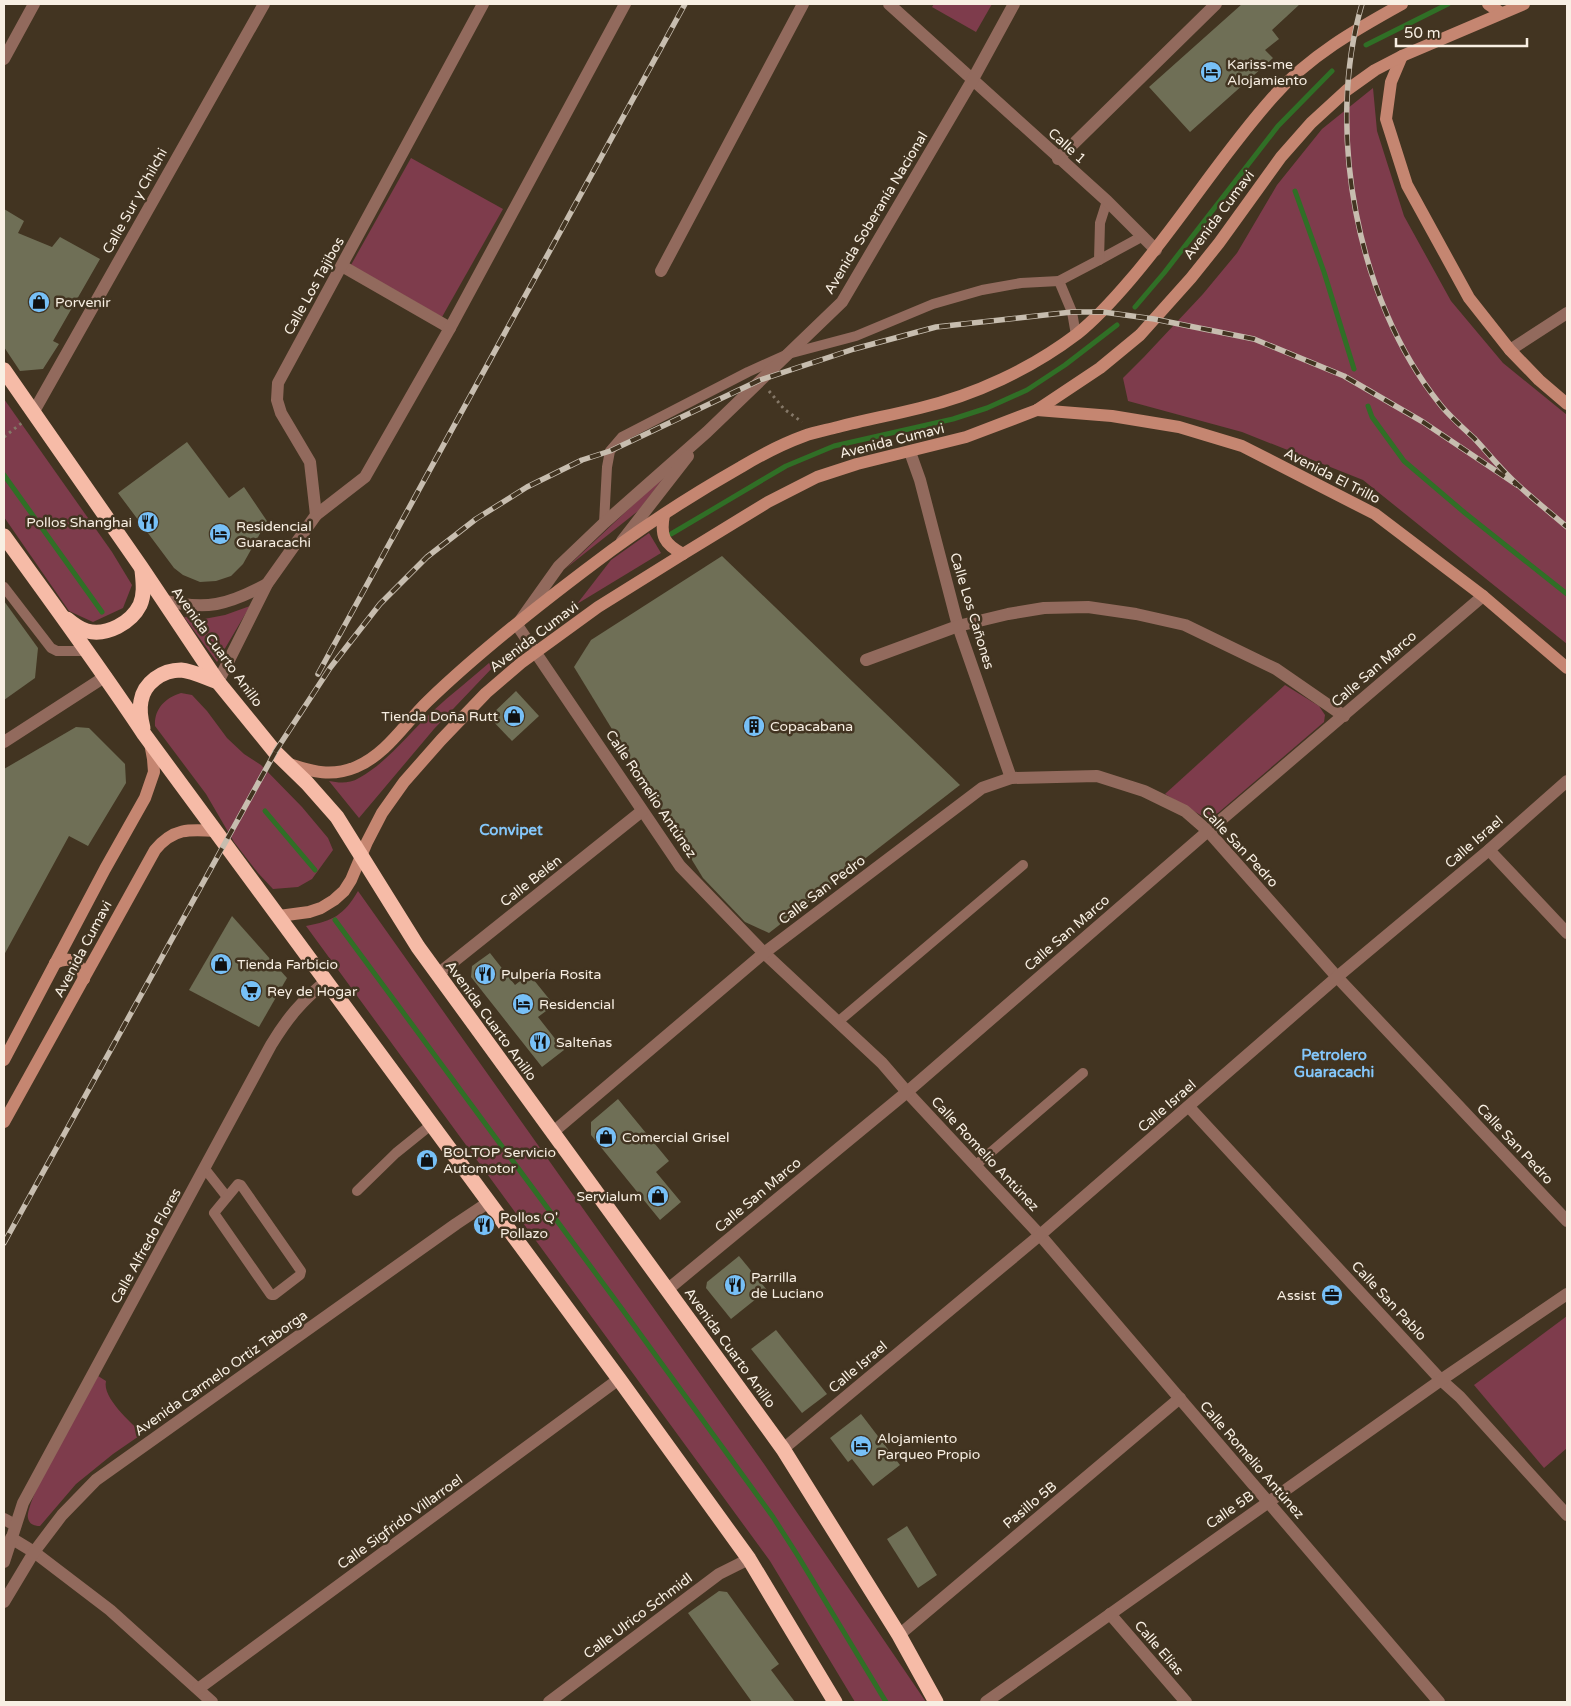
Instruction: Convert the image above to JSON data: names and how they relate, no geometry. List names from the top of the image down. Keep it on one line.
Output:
{"streets":{"highway":["Avenida Cuarto Anillo"],"main road":["Avenida Cumavi","Avenida El Trillo"],"street":["Calle 1","Calle Sur y Chilchi","Avenida Soberanía Nacional","Calle Los Tajibos","Calle Los Cañones","Calle San Marco","Calle Romelio Antúnez","Calle Israel","Calle San Pedro","Calle Belén","Calle Alfredo Flores","Calle San Pablo","Avenida Carmelo Ortiz Taborga","Pasillo 5B","Calle 5B","Calle Sigfrido Villarroel","Calle Ulrico Schmidl","Calle Elías"]},"crossings":[["Calle 1","Avenida Soberanía Nacional"],["Calle 1","Avenida Cumavi"],["Calle Sur y Chilchi","Avenida Cuarto Anillo"],["Avenida Soberanía Nacional","Avenida Cumavi"],["Avenida Soberanía Nacional","Calle Romelio Antúnez"],["Avenida Cumavi","Avenida El Trillo"],["Avenida Cumavi","Calle Los Cañones"],["Avenida Cumavi","Avenida Cuarto Anillo"],["Avenida Cumavi","Calle Romelio Antúnez"],["Avenida El Trillo","Calle San Marco"],["Calle Los Cañones","Calle San Pedro"],["Avenida Cuarto Anillo","Calle San Marco"],["Avenida Cuarto Anillo","Calle Israel"],["Avenida Cuarto Anillo","Calle San Pedro"],["Avenida Cuarto Anillo","Calle Belén"],["Avenida Cuarto Anillo","Pasillo 5B"],["Calle San Marco","Calle Romelio Antúnez"],["Calle San Marco","Calle San Pedro"],["Calle Romelio Antúnez","Calle Israel"],["Calle Romelio Antúnez","Calle San Pedro"],["Calle Romelio Antúnez","Calle Belén"],["Calle Romelio Antúnez","Pasillo 5B"],["Calle Romelio Antúnez","Calle 5B"],["Calle Israel","Calle San Pedro"],["Calle Israel","Calle San Pablo"],["Calle San Pablo","Calle 5B"],["Calle 5B","Calle Elías"]],"districts":["Convipet","Petrolero Guaracachi"],"places":{"hotel":["Kariss-me Alojamiento","Residencial Guaracachi","Residencial","Alojamiento Parqueo Propio"],"shop":["Porvenir","Tienda Doña Rutt","Tienda Farbicio","Comercial Grisel","BOLTOP Servicio Automotor","Servialum"],"restaurant":["Pollos Shanghai","Pulpería Rosita","Salteñas","Pollos Q' Pollazo","Parrilla de Luciano"],"building":["Copacabana"],"supermarket":["Rey de Hogar"],"office":["Assist"]},"scale_bar":"50 m"}
